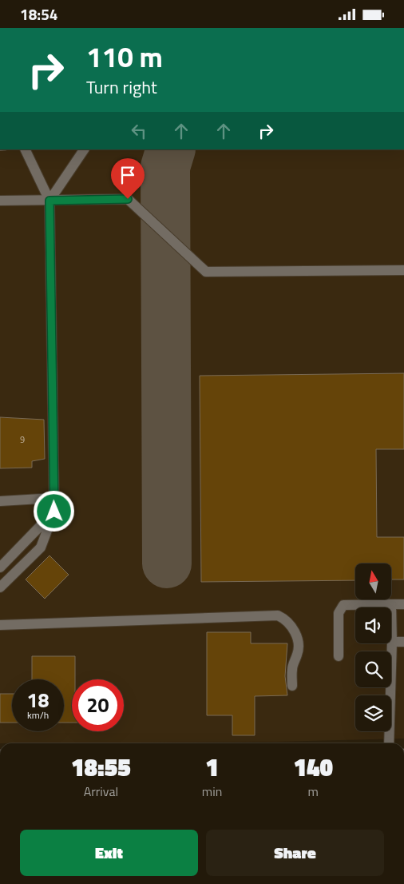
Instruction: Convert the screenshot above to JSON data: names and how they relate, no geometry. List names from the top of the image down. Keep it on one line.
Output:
{"house_numbers":["9"],"north":"top","page":{"status":"18:54","turn":["110 m","Turn right"],"speed":"18 km/h","limit":"20","eta":["18:55","Arrival","1","min","140","m"],"buttons":["Exit","Share"]}}
